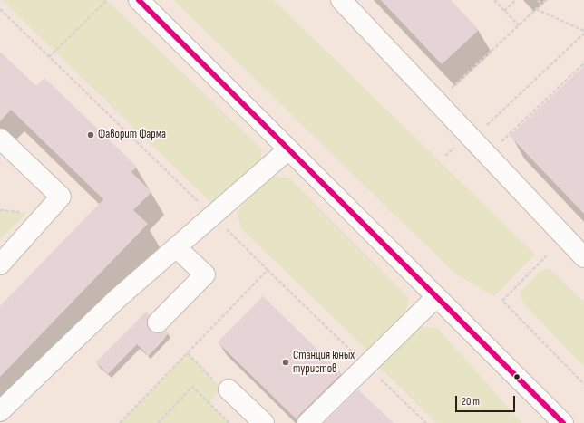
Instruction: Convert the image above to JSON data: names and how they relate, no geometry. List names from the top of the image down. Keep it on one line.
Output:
{"places":["Фаворит Фарма","Станция юных туристов"],"scale_bar":"20 m"}
